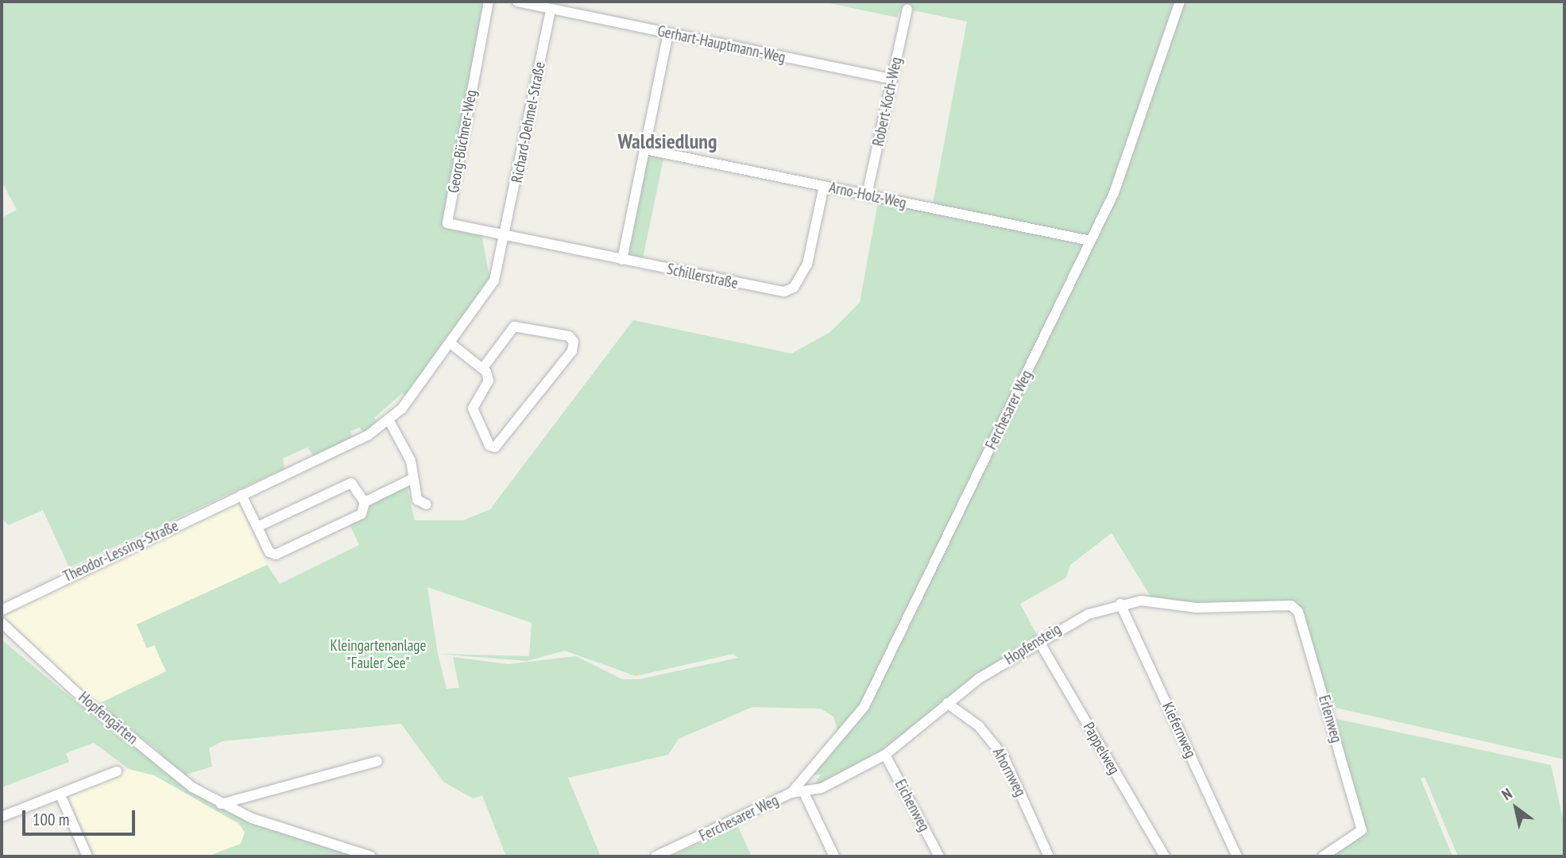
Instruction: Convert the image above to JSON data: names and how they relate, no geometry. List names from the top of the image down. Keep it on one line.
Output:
{"streets":{"street":["Gerhart-Hauptmann-Weg","Robert-Koch-Weg","Richard-Dehmel-Straße","Georg-Büchner-Weg","Arno-Holz-Weg","Schillerstraße","Ferchesarer Weg","Theodor-Lessing-Straße","Hopfensteig","Hopfengärten","Erlenweg","Kiefernweg","Pappelweg","Ahornweg","Eichenweg"]},"crossings":[["Gerhart-Hauptmann-Weg","Robert-Koch-Weg"],["Gerhart-Hauptmann-Weg","Richard-Dehmel-Straße"],["Robert-Koch-Weg","Arno-Holz-Weg"],["Richard-Dehmel-Straße","Georg-Büchner-Weg"],["Richard-Dehmel-Straße","Schillerstraße"],["Richard-Dehmel-Straße","Theodor-Lessing-Straße"],["Georg-Büchner-Weg","Schillerstraße"],["Georg-Büchner-Weg","Theodor-Lessing-Straße"],["Arno-Holz-Weg","Schillerstraße"],["Arno-Holz-Weg","Ferchesarer Weg"],["Schillerstraße","Theodor-Lessing-Straße"],["Ferchesarer Weg","Hopfensteig"],["Hopfensteig","Erlenweg"],["Hopfensteig","Kiefernweg"],["Hopfensteig","Pappelweg"],["Hopfensteig","Ahornweg"],["Hopfensteig","Eichenweg"]],"districts":["Waldsiedlung"],"parks":["Kleingartenanlage \"Fauler See\""],"scale_bar":"100 m","north":"top left"}
